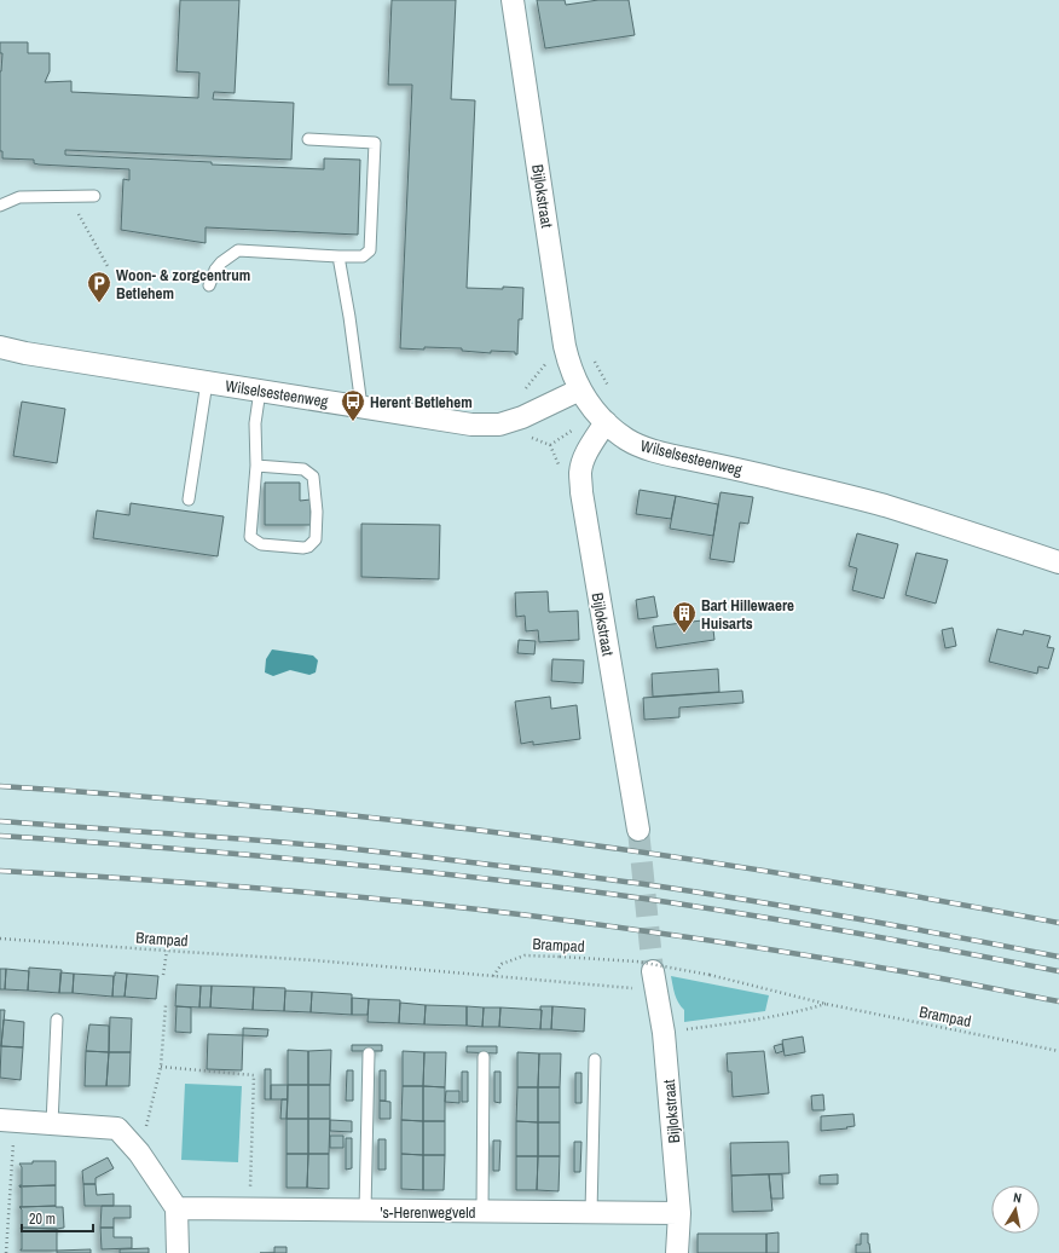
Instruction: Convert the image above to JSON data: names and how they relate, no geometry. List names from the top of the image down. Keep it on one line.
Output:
{"streets":{"street":["Bijlokstraat","Wilselsesteenweg","'s-Herenwegveld"],"path":["Brampad"]},"crossings":[["Bijlokstraat","Wilselsesteenweg"],["Bijlokstraat","'s-Herenwegveld"]],"places":{"parking":["Woon- & zorgcentrum Betlehem"],"bus stop":["Herent Betlehem"],"building":["Bart Hillewaere Huisarts"]},"scale_bar":"20 m","north":"top"}
